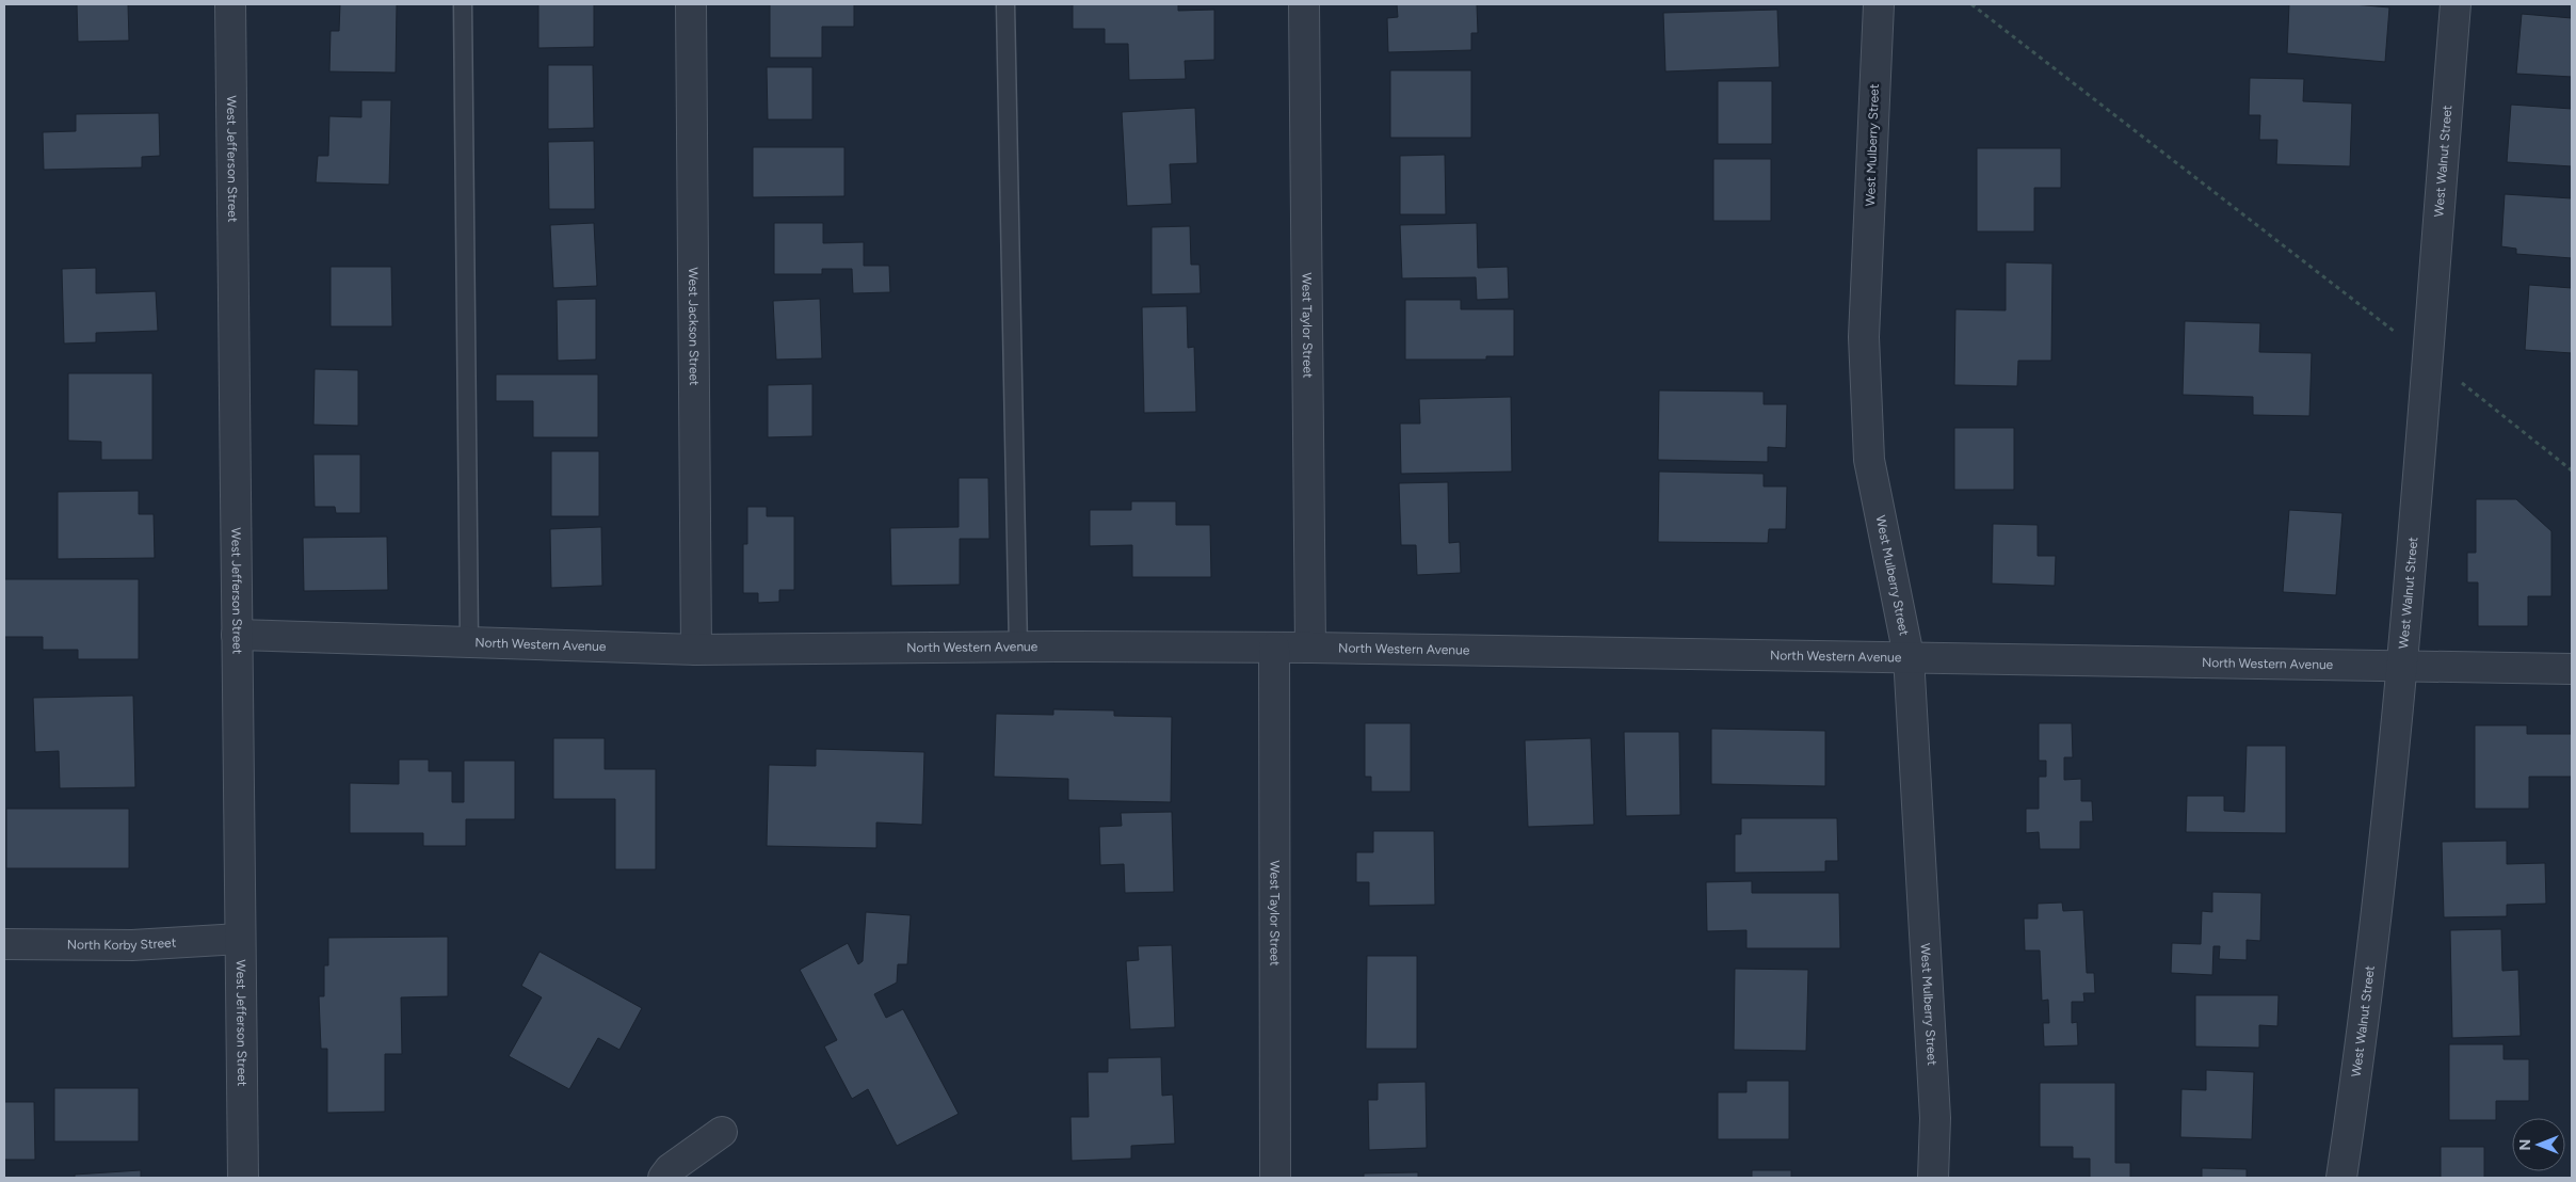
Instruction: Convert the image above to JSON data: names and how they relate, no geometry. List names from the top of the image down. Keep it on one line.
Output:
{"streets":{"street":["West Mulberry Street","West Jefferson Street","West Walnut Street","West Taylor Street","West Jackson Street","North Western Avenue","North Korby Street"]},"crossings":[["West Mulberry Street","North Western Avenue"],["West Jefferson Street","North Western Avenue"],["West Jefferson Street","North Korby Street"],["West Walnut Street","North Western Avenue"],["West Taylor Street","North Western Avenue"],["West Jackson Street","North Western Avenue"]],"north":"left"}
